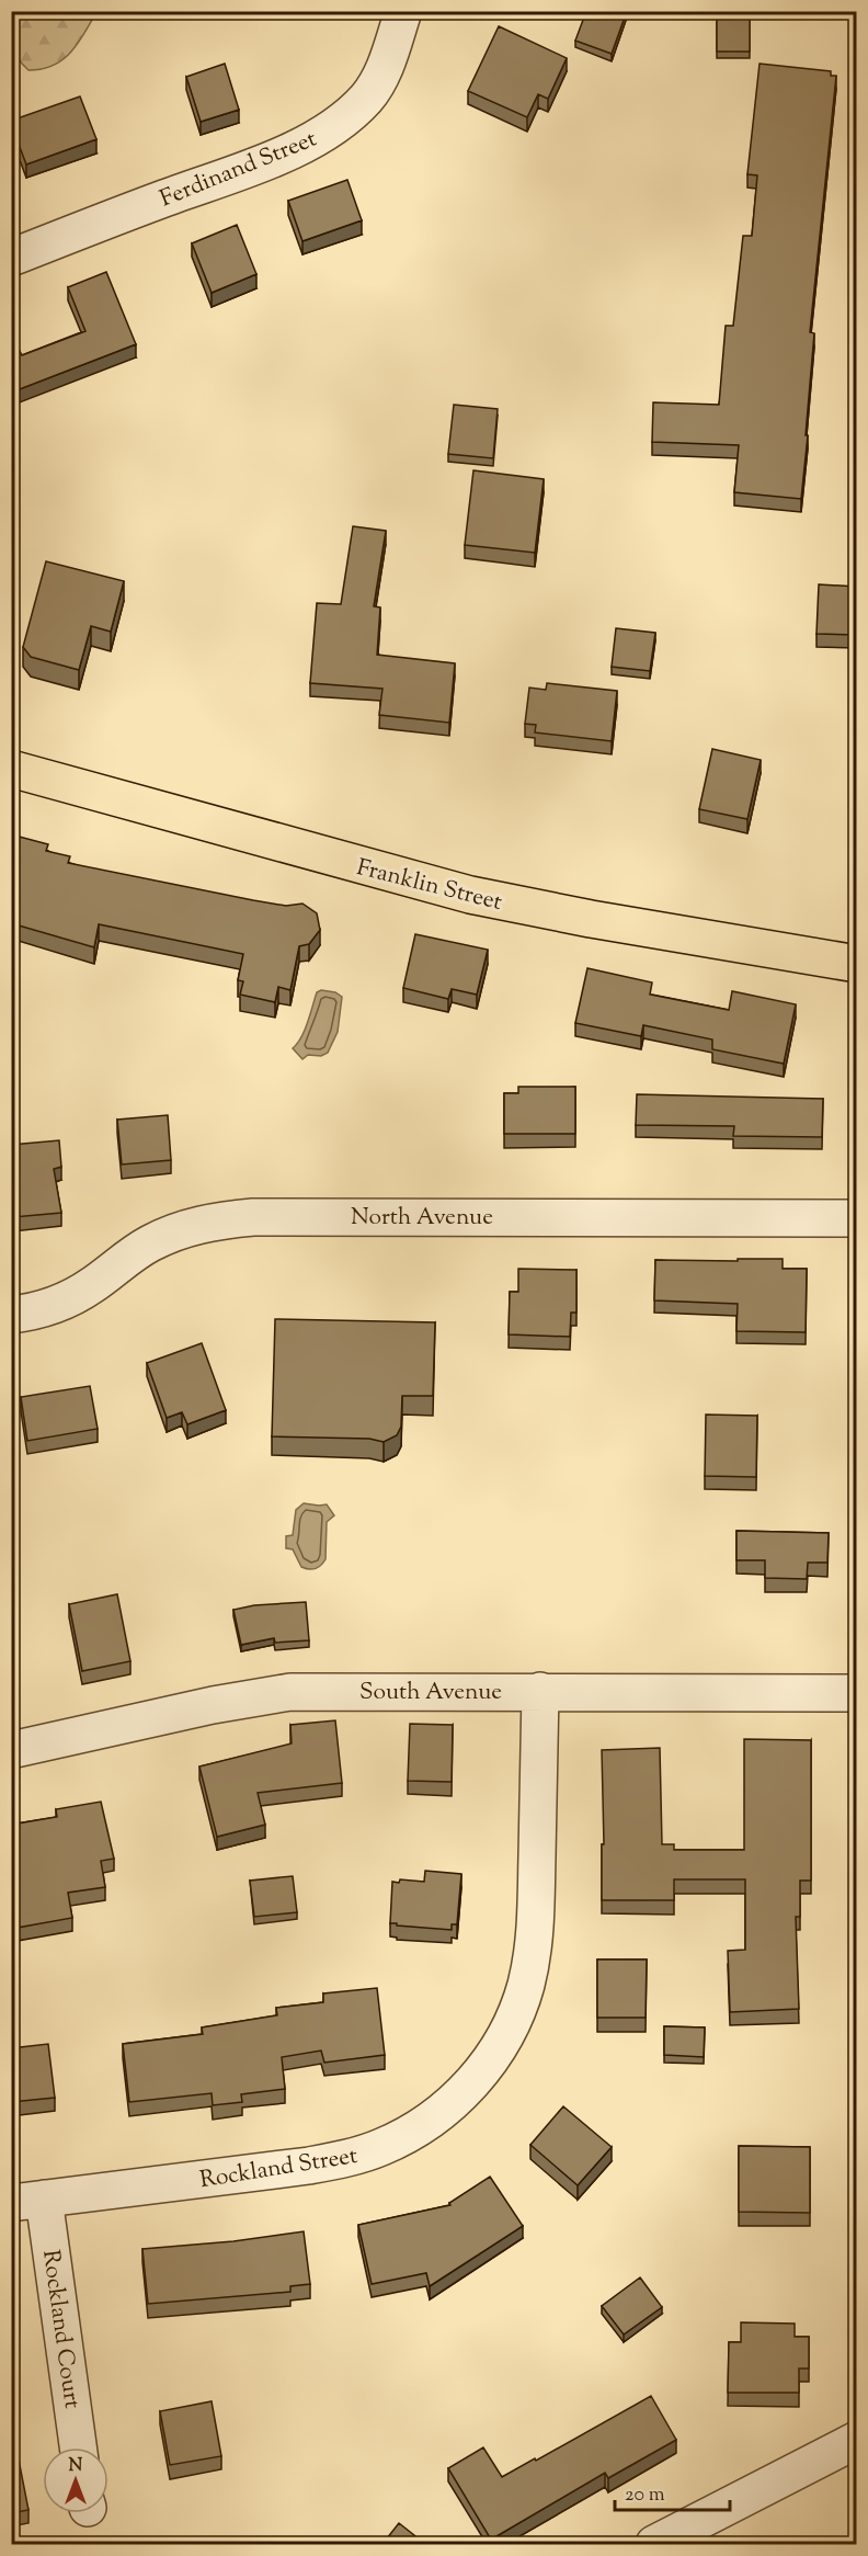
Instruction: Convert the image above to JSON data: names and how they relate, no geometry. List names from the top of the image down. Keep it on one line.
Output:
{"streets":{"main road":["Franklin Street"],"street":["Ferdinand Street","North Avenue","South Avenue","Rockland Street","Rockland Court"]},"crossings":[["South Avenue","Rockland Street"],["Rockland Street","Rockland Court"]],"scale_bar":"20 m","north":"top"}
